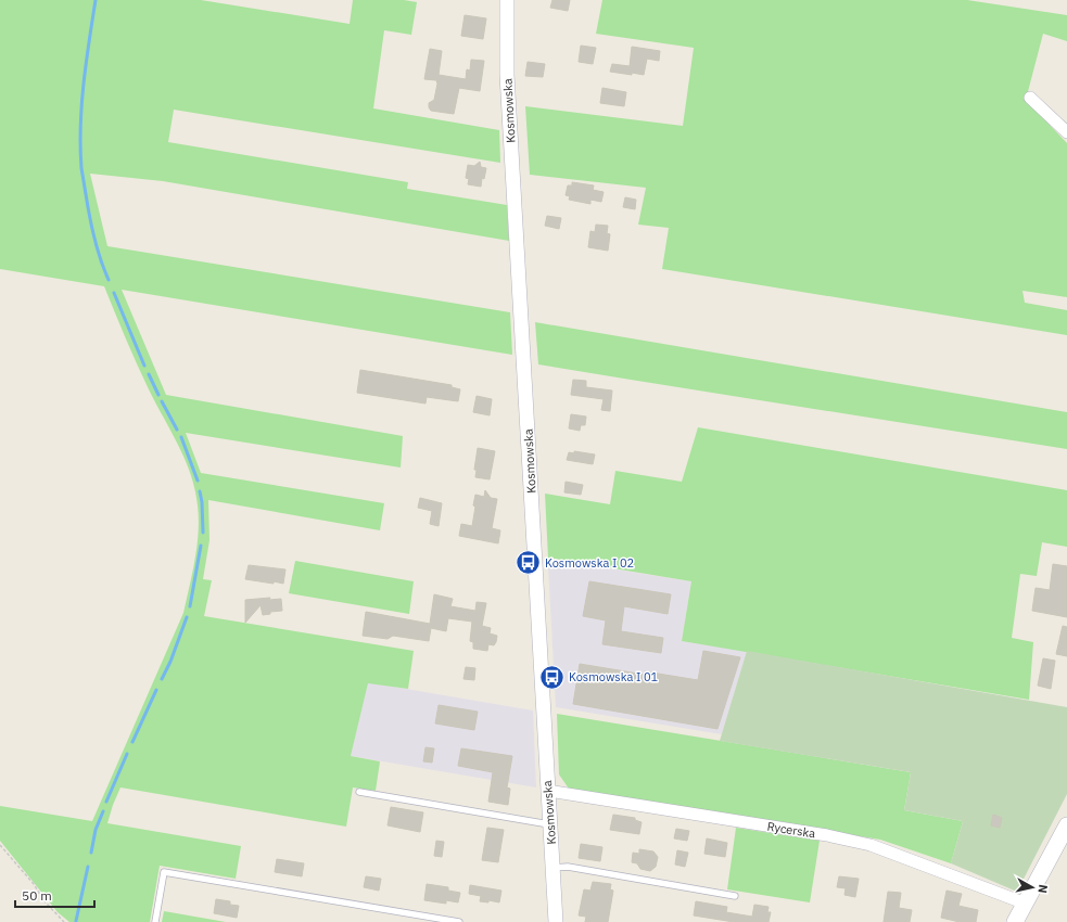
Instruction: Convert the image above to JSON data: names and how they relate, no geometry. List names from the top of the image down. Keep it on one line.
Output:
{"streets":{"street":["Kosmowska","Rycerska"]},"crossings":[["Kosmowska","Rycerska"]],"places":{"bus stop":["Kosmowska I 02","Kosmowska I 01"]},"scale_bar":"50 m","north":"right"}
